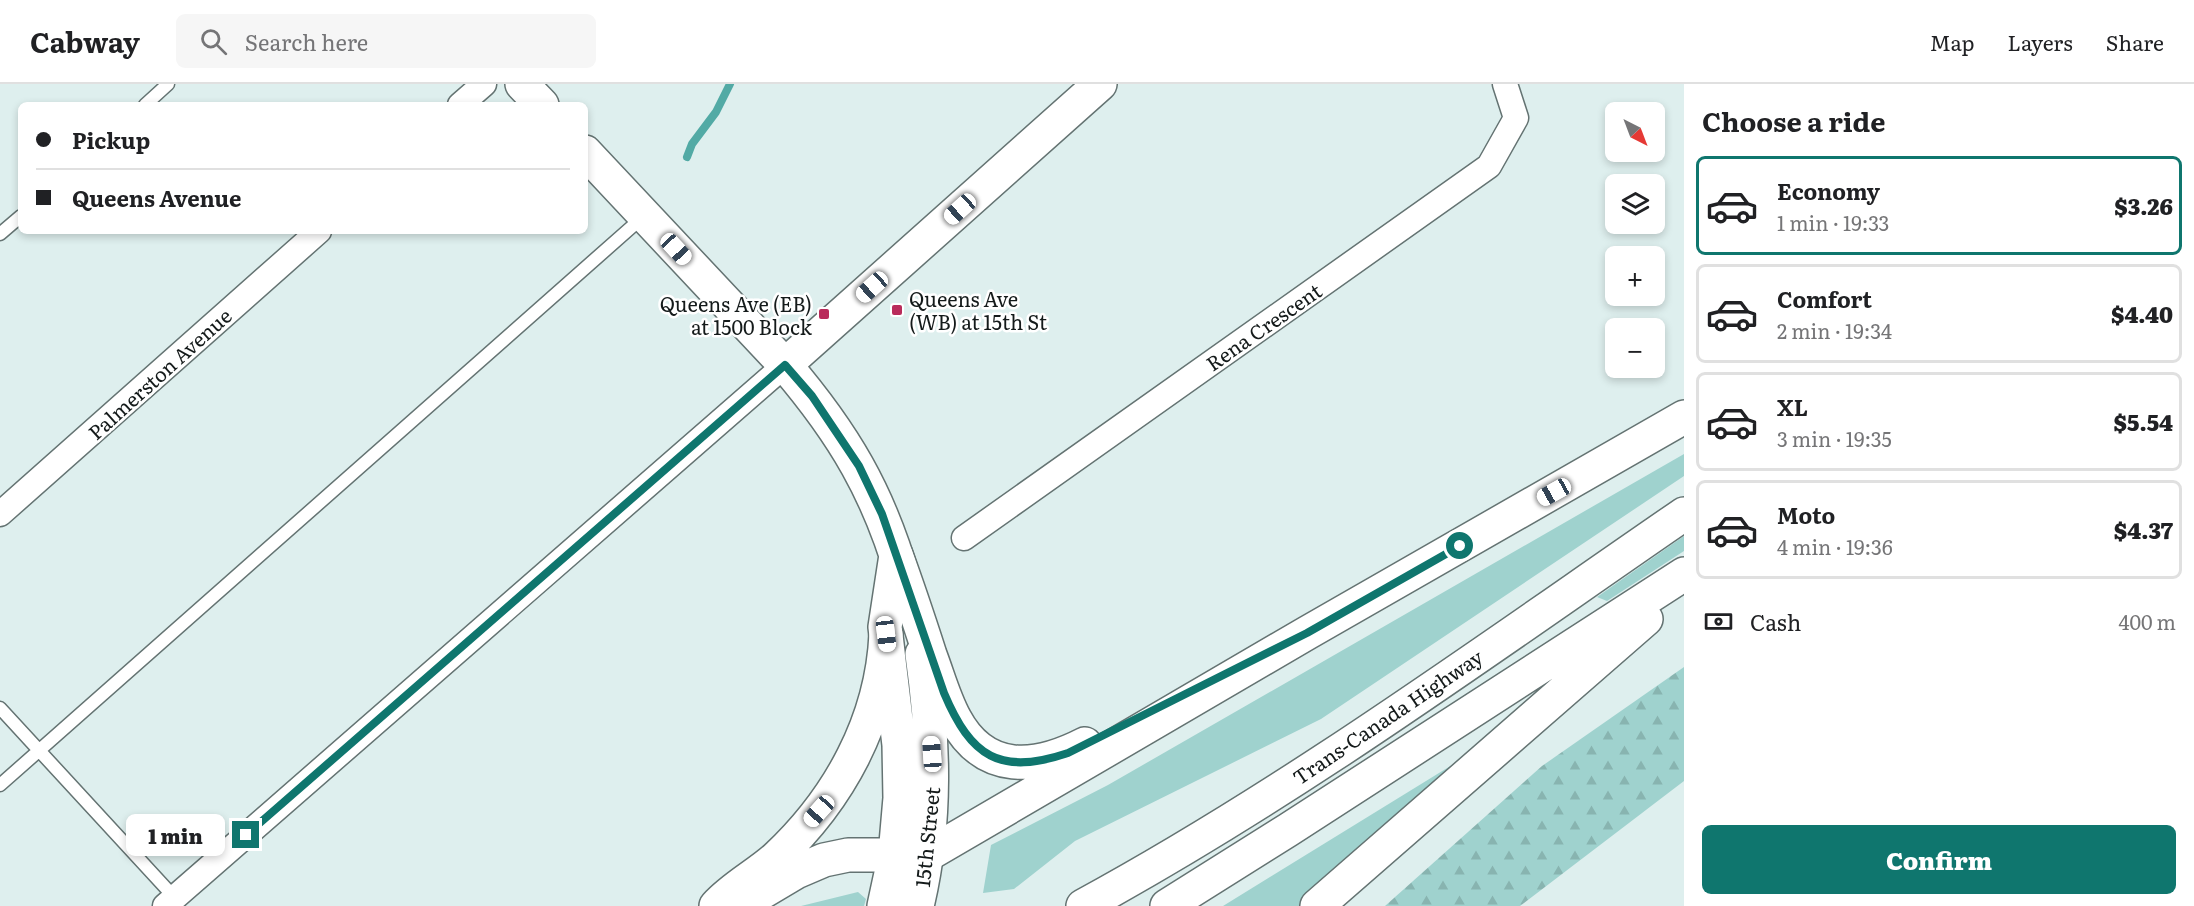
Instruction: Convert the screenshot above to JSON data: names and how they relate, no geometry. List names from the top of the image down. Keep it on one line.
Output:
{"streets":{"main road":["Trans-Canada Highway","15th Street"],"street":["Rena Crescent","Palmerston Avenue"]},"places":{"transit":["Queens Ave (WB) at 15th St","Queens Ave (EB) at 1500 Block"]},"north":"bottom right","page":{"header":"Cabway","search":"Search here","nav":["Map","Layers","Share"],"heading":"Choose a ride","map_buttons":["+","−"],"banner":["Pickup","Queens Avenue"],"list":[{"name":"Economy","note":"1 min · 19:33","value":"$3.26"},{"name":"Comfort","note":"2 min · 19:34","value":"$4.40"},{"name":"XL","note":"3 min · 19:35","value":"$5.54"},{"name":"Moto","note":"4 min · 19:36","value":"$4.37"}],"pay":["Cash","400 m"],"buttons":"Confirm","bubble":"1 min"}}
